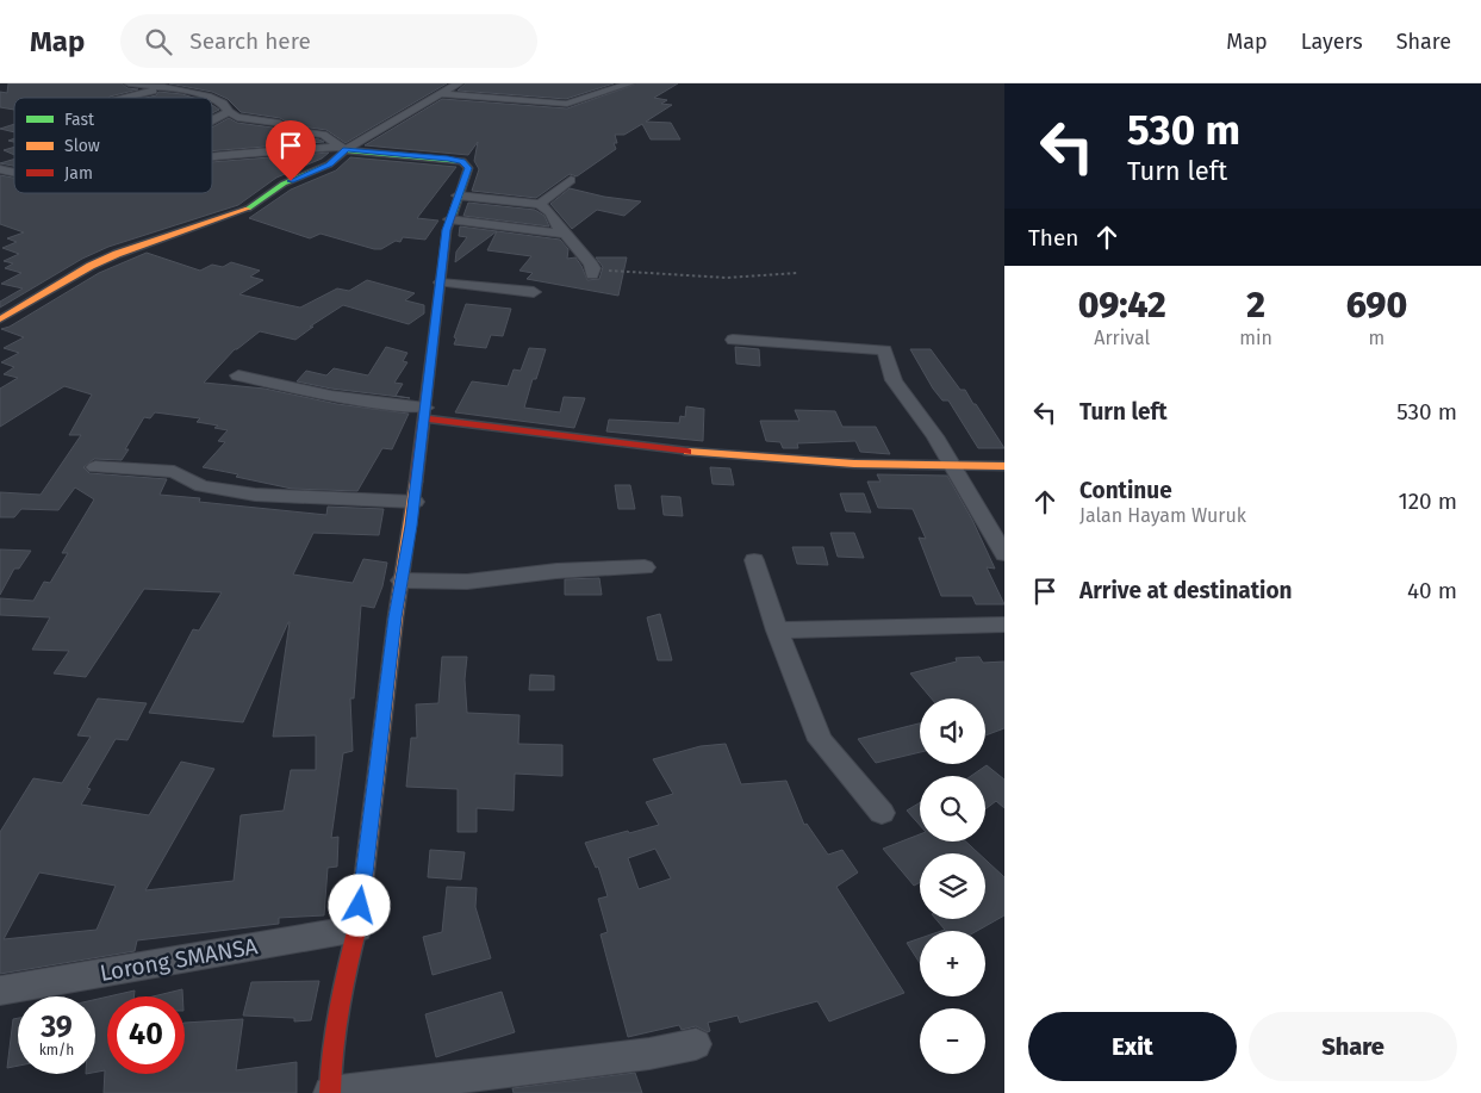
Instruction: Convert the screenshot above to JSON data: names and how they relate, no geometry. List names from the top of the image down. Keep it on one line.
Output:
{"streets":{"street":["Lorong SMANSA"]},"legend":["Fast","Slow","Jam"],"page":{"header":"Map","search":"Search here","nav":["Map","Layers","Share"],"turn":["530 m","Turn left"],"then":"Then","eta":["09:42","Arrival","2","min","690","m"],"list":[{"name":"Turn left","value":"530 m"},{"name":"Continue","note":"Jalan Hayam Wuruk","value":"120 m"},{"name":"Arrive at destination","value":"40 m"}],"map_buttons":["+","−"],"speed":"39 km/h","limit":"40","buttons":["Exit","Share"]}}
